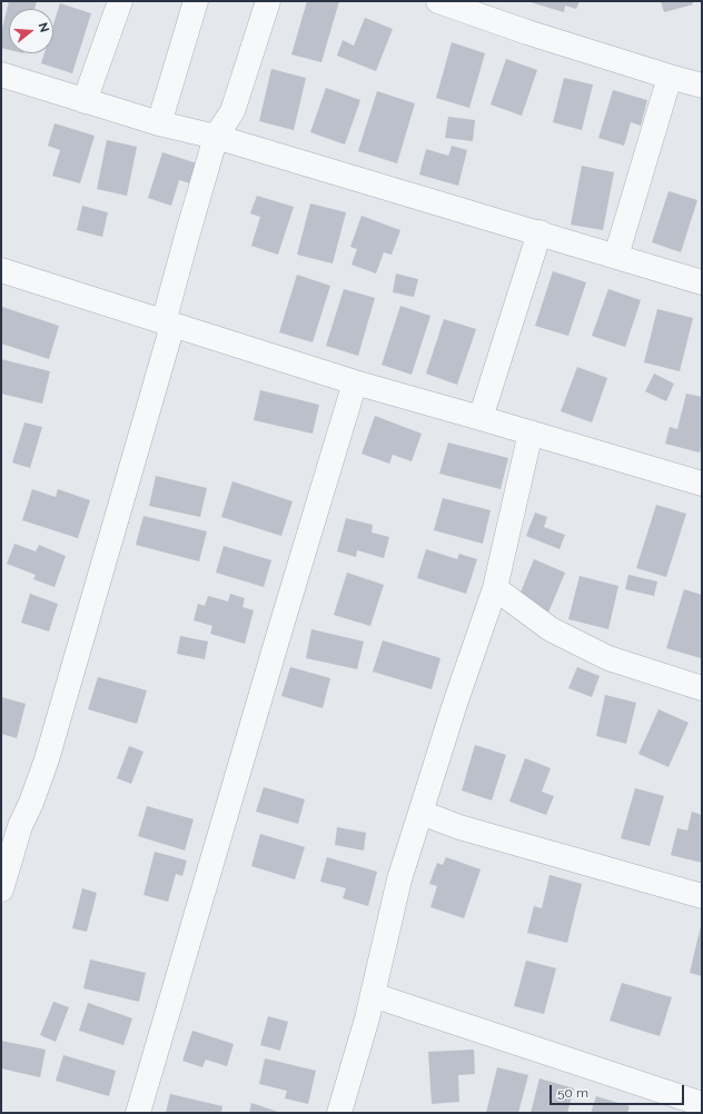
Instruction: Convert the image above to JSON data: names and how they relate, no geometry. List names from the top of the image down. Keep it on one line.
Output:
{"scale_bar":"50 m","north":"right"}
